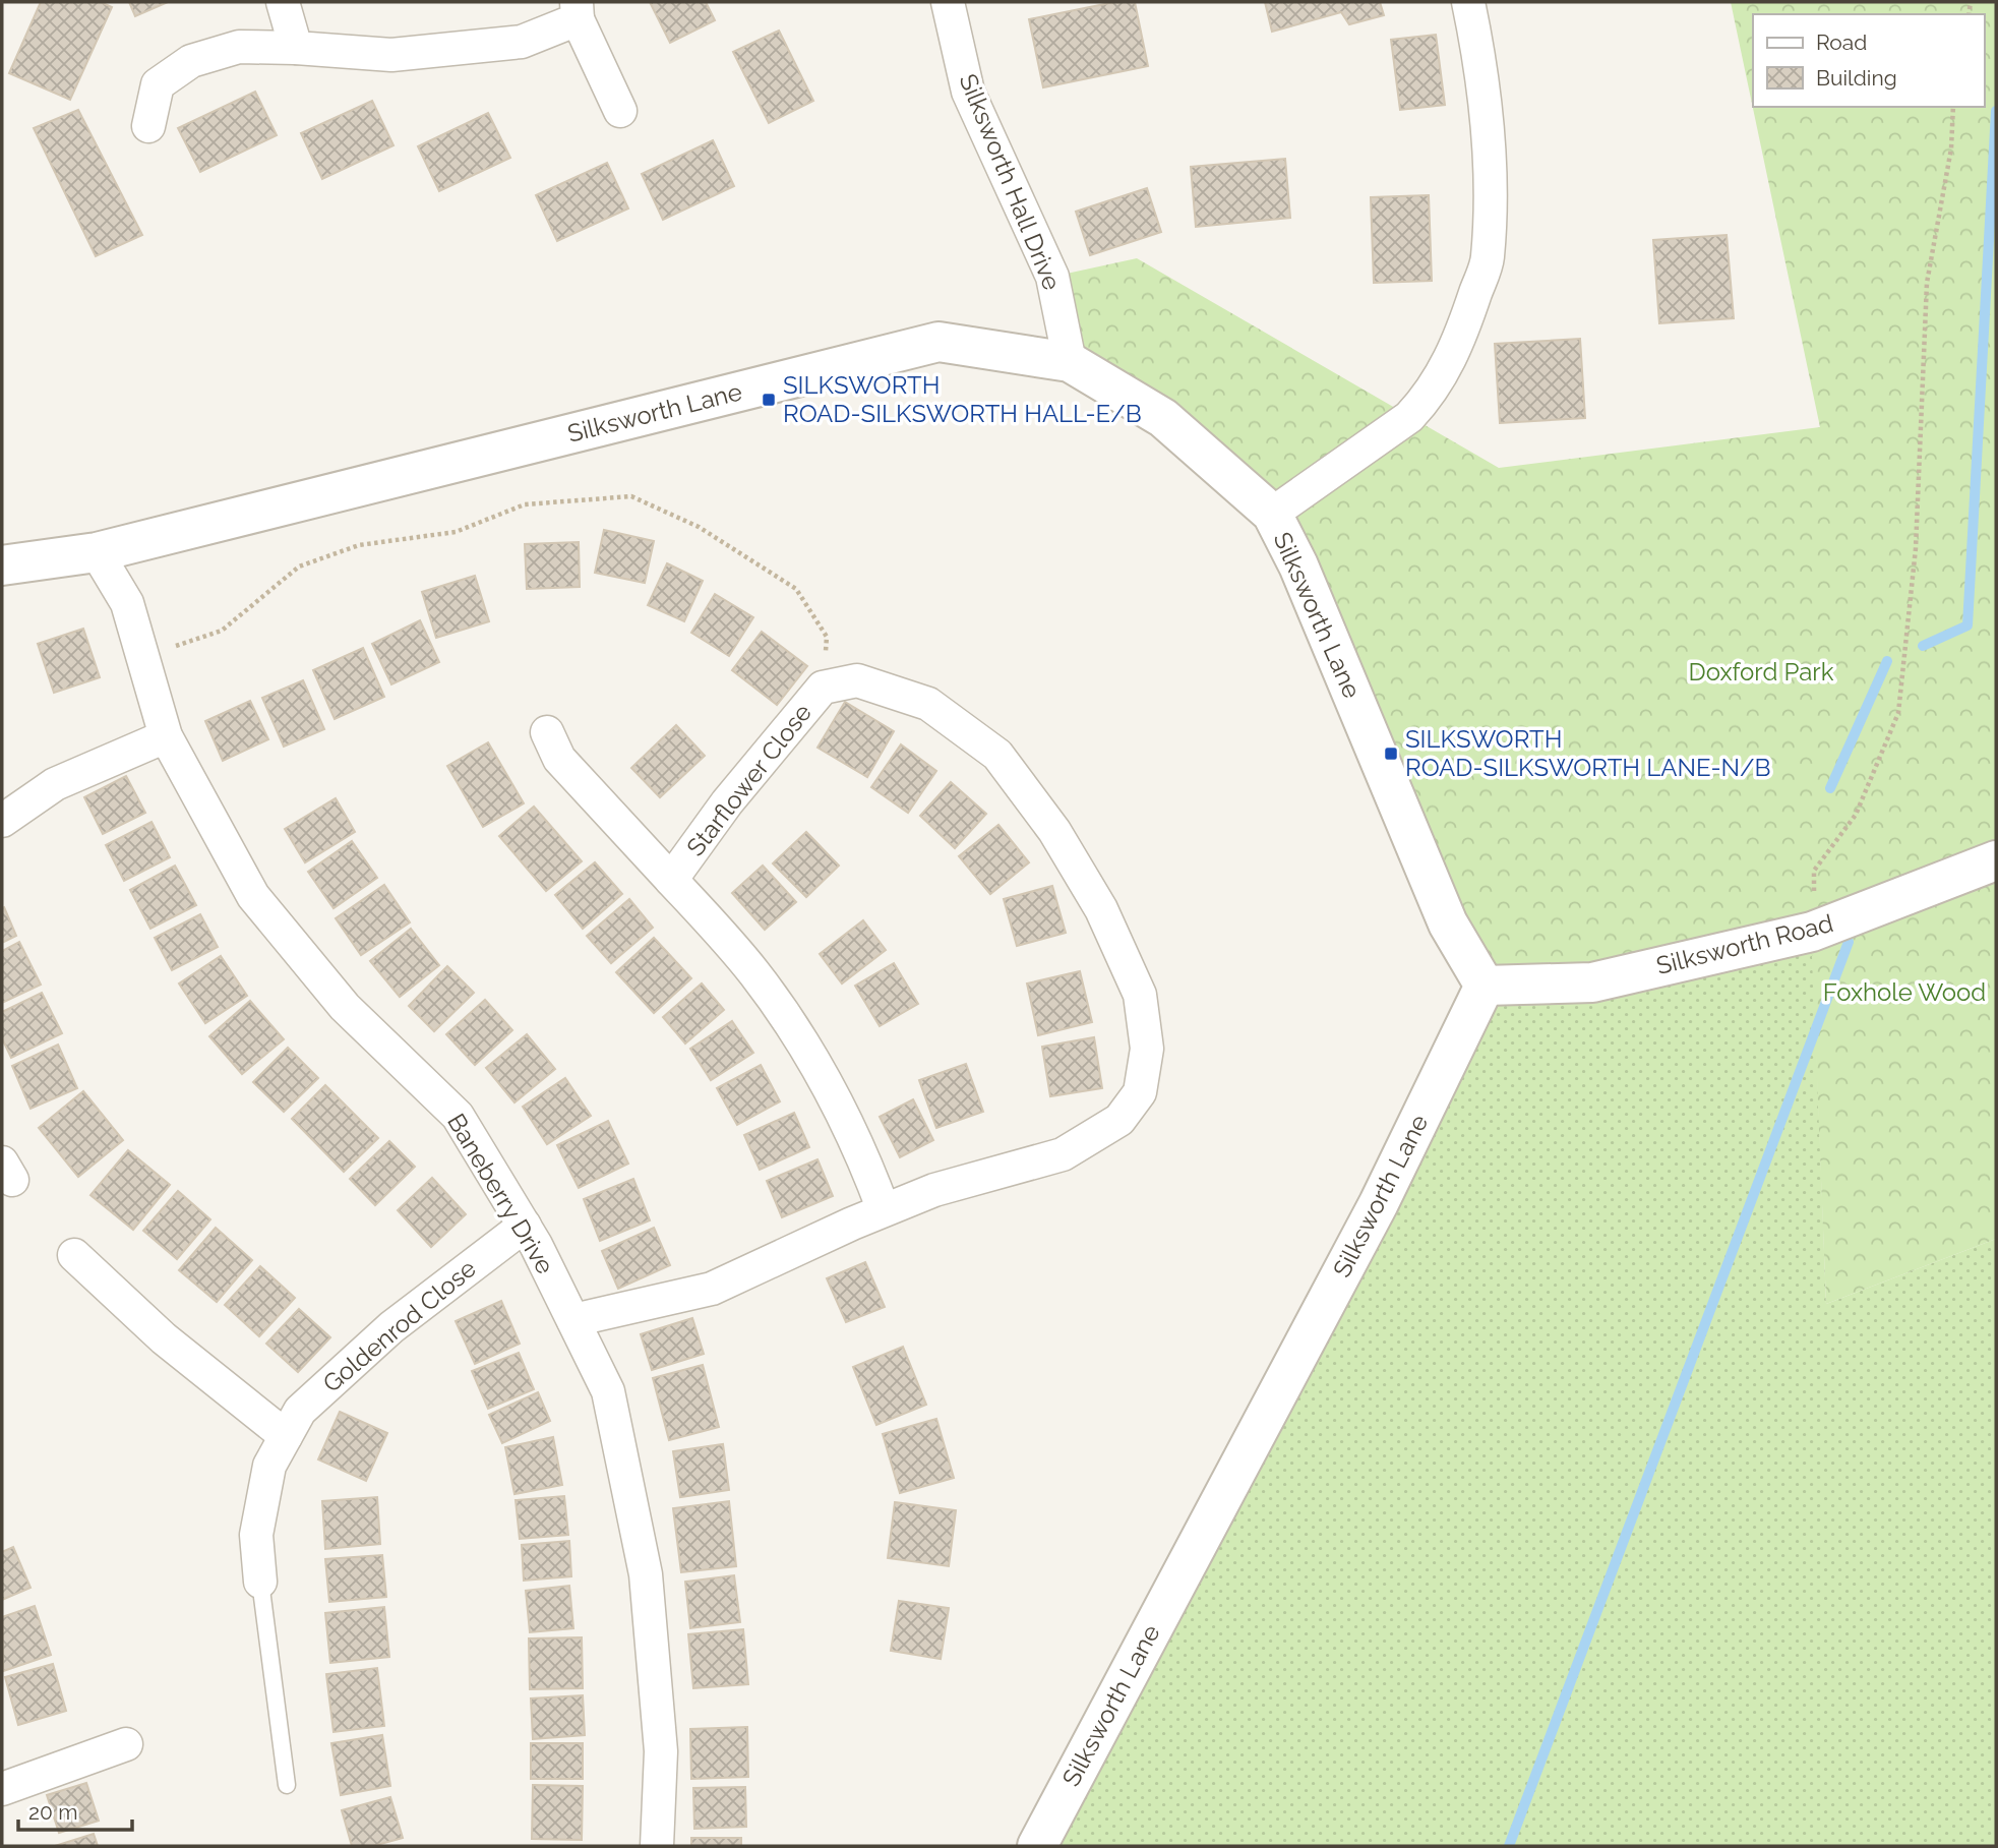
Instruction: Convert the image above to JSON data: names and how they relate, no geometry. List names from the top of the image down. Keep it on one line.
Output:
{"streets":{"street":["Silksworth Hall Drive","Silksworth Lane","Starflower Close","Silksworth Road","Baneberry Drive","Goldenrod Close"]},"crossings":[["Silksworth Hall Drive","Silksworth Lane"],["Silksworth Lane","Silksworth Road"],["Silksworth Lane","Baneberry Drive"],["Starflower Close","Baneberry Drive"],["Baneberry Drive","Goldenrod Close"]],"parks":["Doxford Park","Foxhole Wood"],"places":{"transit":["SILKSWORTH ROAD-SILKSWORTH HALL-E/B","SILKSWORTH ROAD-SILKSWORTH LANE-N/B"]},"legend":["Road","Building"],"scale_bar":"20 m"}
